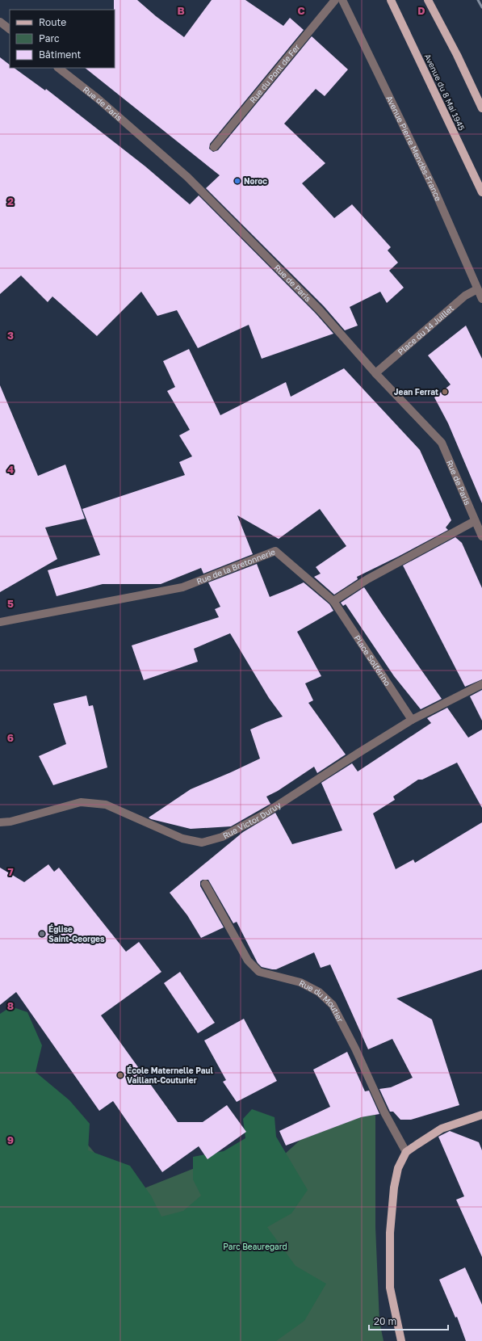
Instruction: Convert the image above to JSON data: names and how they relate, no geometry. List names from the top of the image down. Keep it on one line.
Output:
{"streets":{"main road":["Avenue du 8 Mai 1945"],"street":["Rue du Pont de Fer","Rue de Paris","Avenue Pierre Mendès-France","Place du 14 Juillet","Rue de la Bretonnerie","Place Solférino","Rue Victor Duruy","Rue du Moutier"]},"crossings":[["Rue de Paris","Place du 14 Juillet"],["Avenue Pierre Mendès-France","Place du 14 Juillet"],["Rue de la Bretonnerie","Place Solférino"],["Place Solférino","Rue Victor Duruy"]],"parks":["Parc Beauregard"],"places":["Noroc","Jean Ferrat","Église Saint-Georges","École Maternelle Paul Vaillant-Couturier"],"legend":["Route","Parc","Bâtiment"],"scale_bar":"20 m","grid":{"columns":["B","C","D"],"rows":["2","3","4","5","6","7","8","9"]}}
